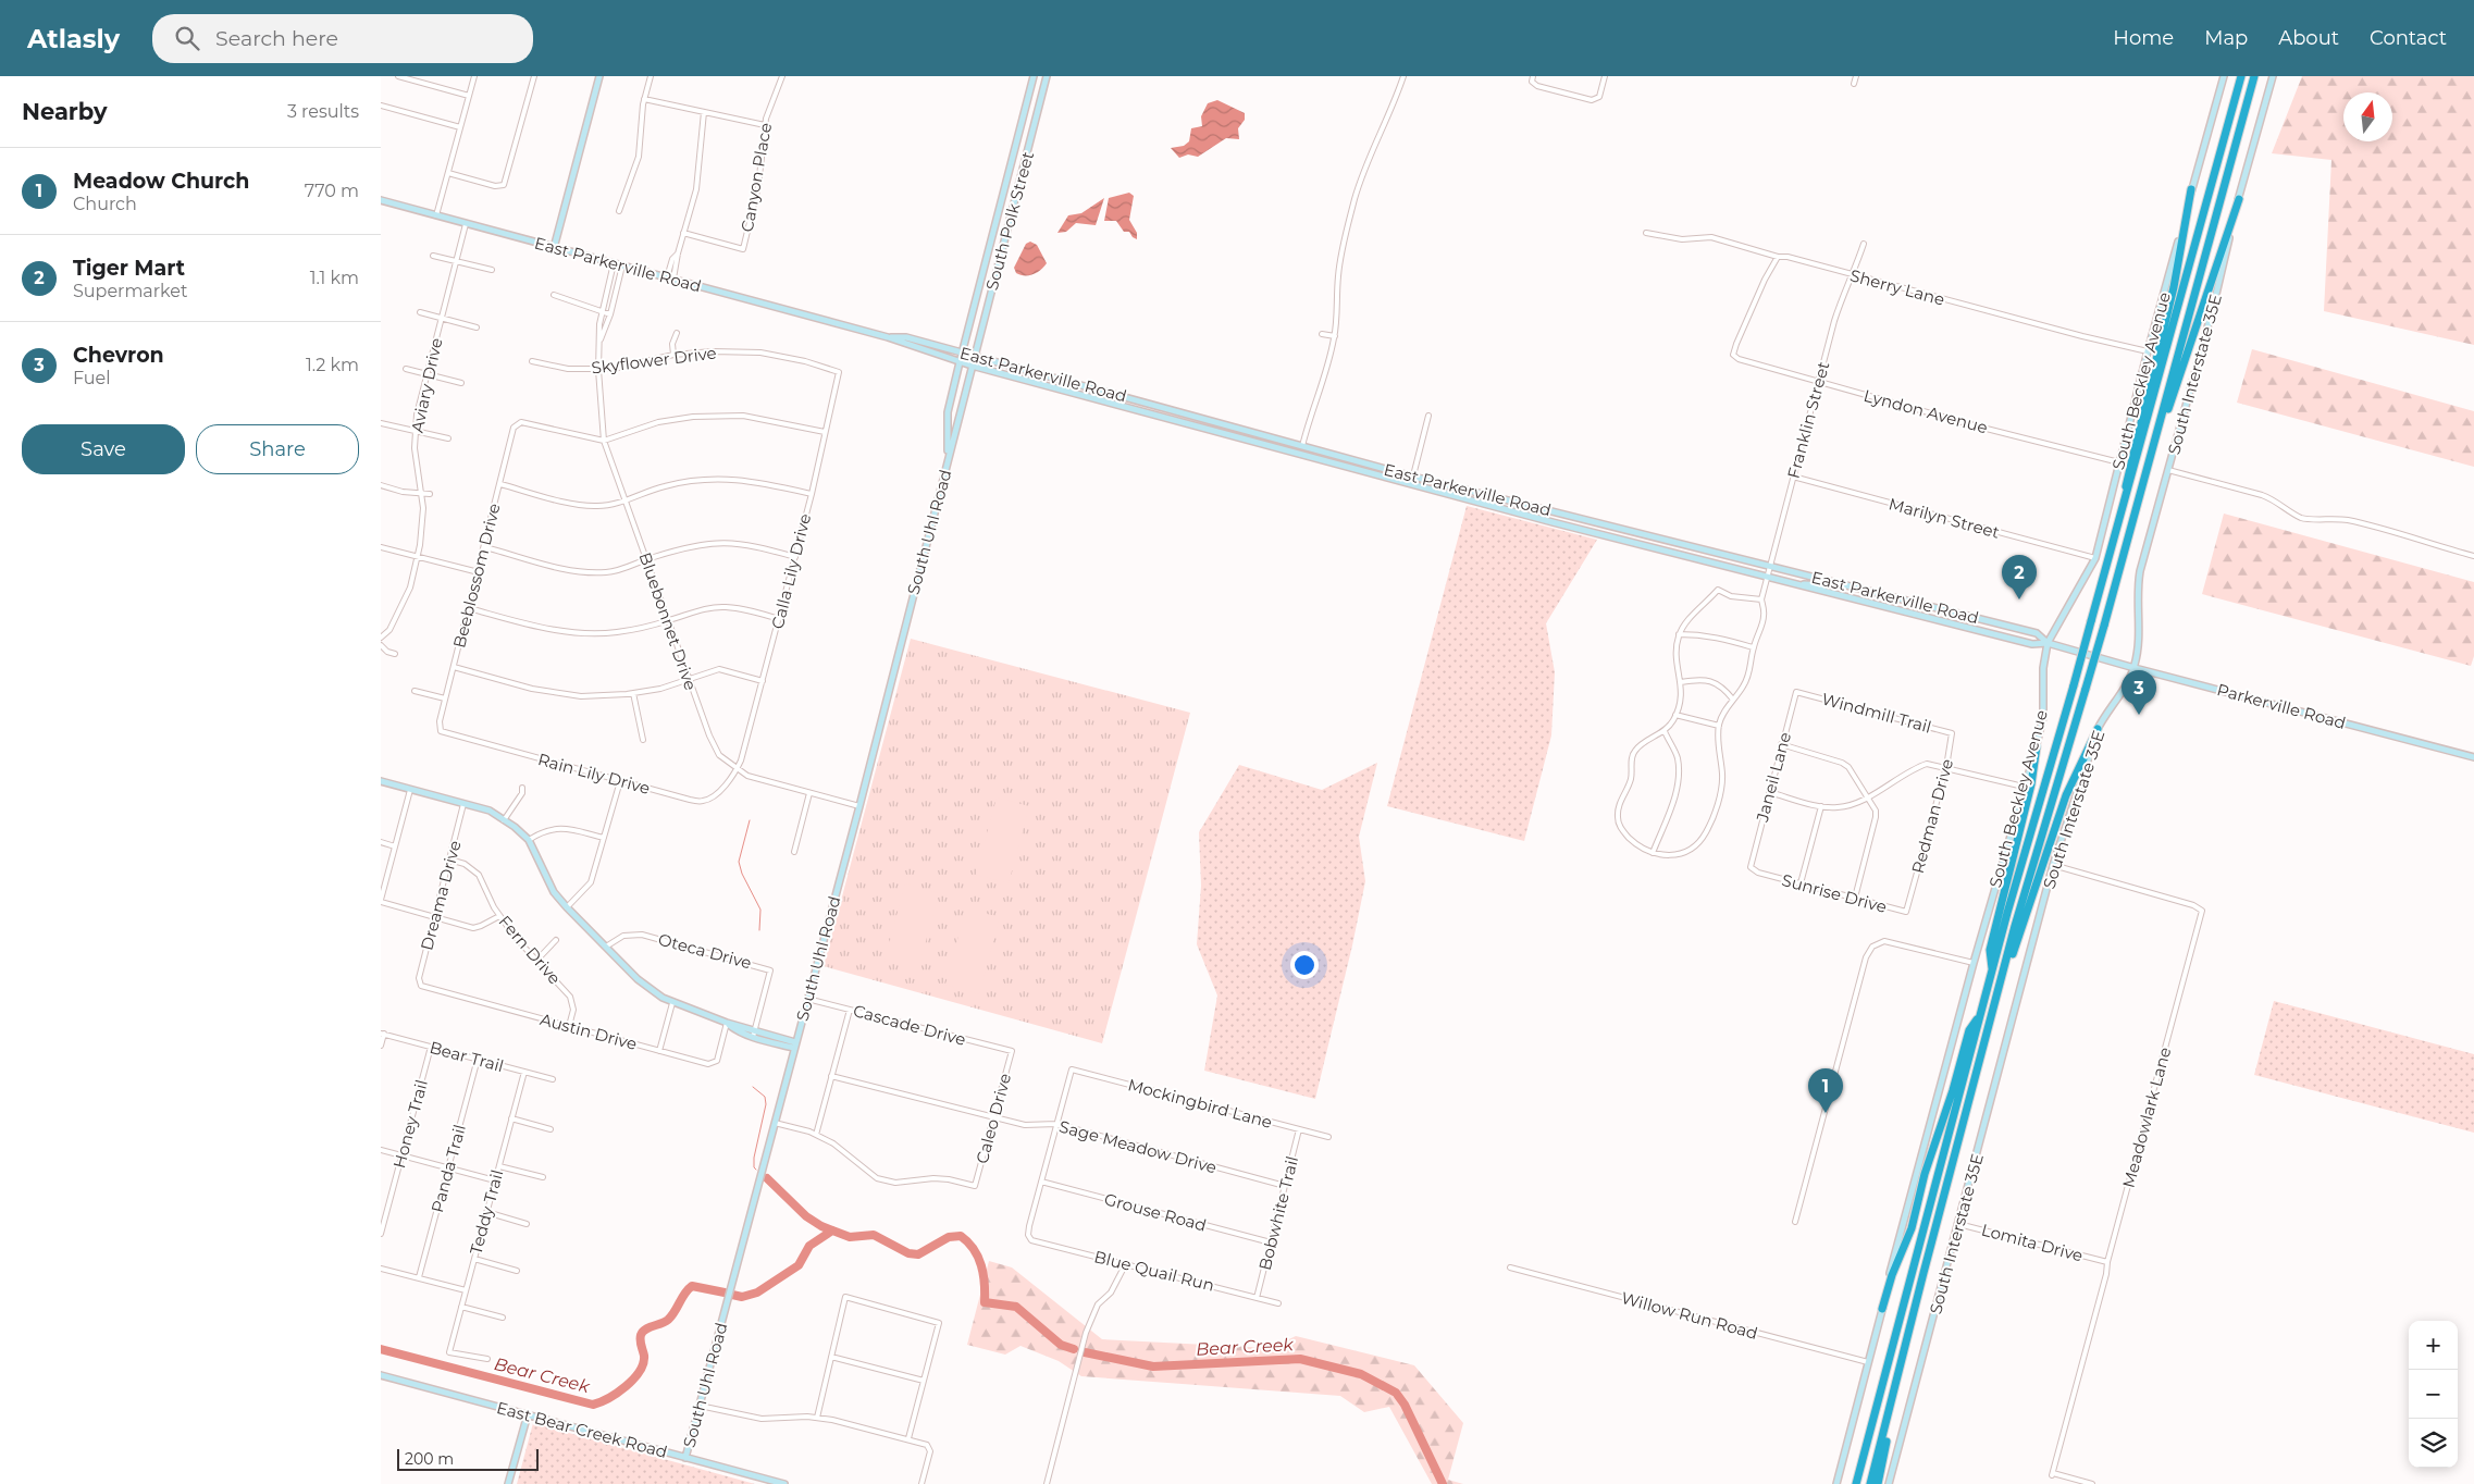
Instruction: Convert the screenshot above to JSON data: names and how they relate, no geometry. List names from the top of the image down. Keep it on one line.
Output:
{"streets":{"main road":["South Polk Street","East Parkerville Road","South Interstate 35E","South Beckley Avenue","South Uhl Road","Parkerville Road","East Bear Creek Road"],"street":["Canyon Place","Sherry Lane","Skyflower Drive","Aviary Drive","Lyndon Avenue","Franklin Street","Marilyn Street","Calla Lily Drive","Beeblossom Drive","Bluebonnet Drive","Windmill Trail","Rain Lily Drive","Janeil Lane","Redman Drive","Sunrise Drive","Dreama Drive","Fern Drive","Oteca Drive","Cascade Drive","Austin Drive","Bear Trail","Mockingbird Lane","Meadowlark Lane","Caleo Drive","Honey Trail","Sage Meadow Drive","Panda Trail","Teddy Trail","Grouse Road","Bobwhite Trail","Lomita Drive","Blue Quail Run","Willow Run Road"]},"crossings":[["South Polk Street","East Parkerville Road"],["South Polk Street","South Uhl Road"],["East Parkerville Road","South Beckley Avenue"],["East Parkerville Road","Aviary Drive"],["East Parkerville Road","Franklin Street"],["East Parkerville Road","South Uhl Road"],["East Parkerville Road","Bluebonnet Drive"],["East Parkerville Road","Parkerville Road"],["Sherry Lane","South Beckley Avenue"],["Sherry Lane","Lyndon Avenue"],["Sherry Lane","Franklin Street"],["Skyflower Drive","Calla Lily Drive"],["Skyflower Drive","Bluebonnet Drive"],["South Interstate 35E","Parkerville Road"],["South Interstate 35E","Meadowlark Lane"],["South Interstate 35E","Lomita Drive"],["South Beckley Avenue","Lyndon Avenue"],["South Beckley Avenue","Marilyn Street"],["South Beckley Avenue","Willow Run Road"],["Lyndon Avenue","Franklin Street"],["Franklin Street","Marilyn Street"],["South Uhl Road","Bluebonnet Drive"],["South Uhl Road","Cascade Drive"],["South Uhl Road","East Bear Creek Road"],["Calla Lily Drive","Bluebonnet Drive"],["Calla Lily Drive","Rain Lily Drive"],["Beeblossom Drive","Bluebonnet Drive"],["Beeblossom Drive","Rain Lily Drive"],["Bluebonnet Drive","Rain Lily Drive"],["Windmill Trail","Janeil Lane"],["Windmill Trail","Redman Drive"],["Janeil Lane","Sunrise Drive"],["Redman Drive","Sunrise Drive"],["Dreama Drive","Fern Drive"],["Dreama Drive","Austin Drive"],["Fern Drive","Austin Drive"],["Cascade Drive","Caleo Drive"],["Bear Trail","Honey Trail"],["Bear Trail","Panda Trail"],["Bear Trail","Teddy Trail"],["Mockingbird Lane","Sage Meadow Drive"],["Mockingbird Lane","Bobwhite Trail"],["Meadowlark Lane","Lomita Drive"],["Caleo Drive","Sage Meadow Drive"],["Sage Meadow Drive","Bobwhite Trail"],["Grouse Road","Bobwhite Trail"],["Grouse Road","Blue Quail Run"],["Bobwhite Trail","Blue Quail Run"]],"water":["Bear Creek"],"scale_bar":"200 m","north":"top","page":{"header":"Atlasly","search":"Search here","nav":["Home","Map","About","Contact"],"heading":["Nearby","3 results"],"list":[{"mark":"1","name":"Meadow Church","note":"Church","value":"770 m"},{"mark":"2","name":"Tiger Mart","note":"Supermarket","value":"1.1 km"},{"mark":"3","name":"Chevron","note":"Fuel","value":"1.2 km"}],"buttons":["Save","Share"],"pins":["2","3","1"],"map_buttons":["+","−"],"scale":"200 m"}}
